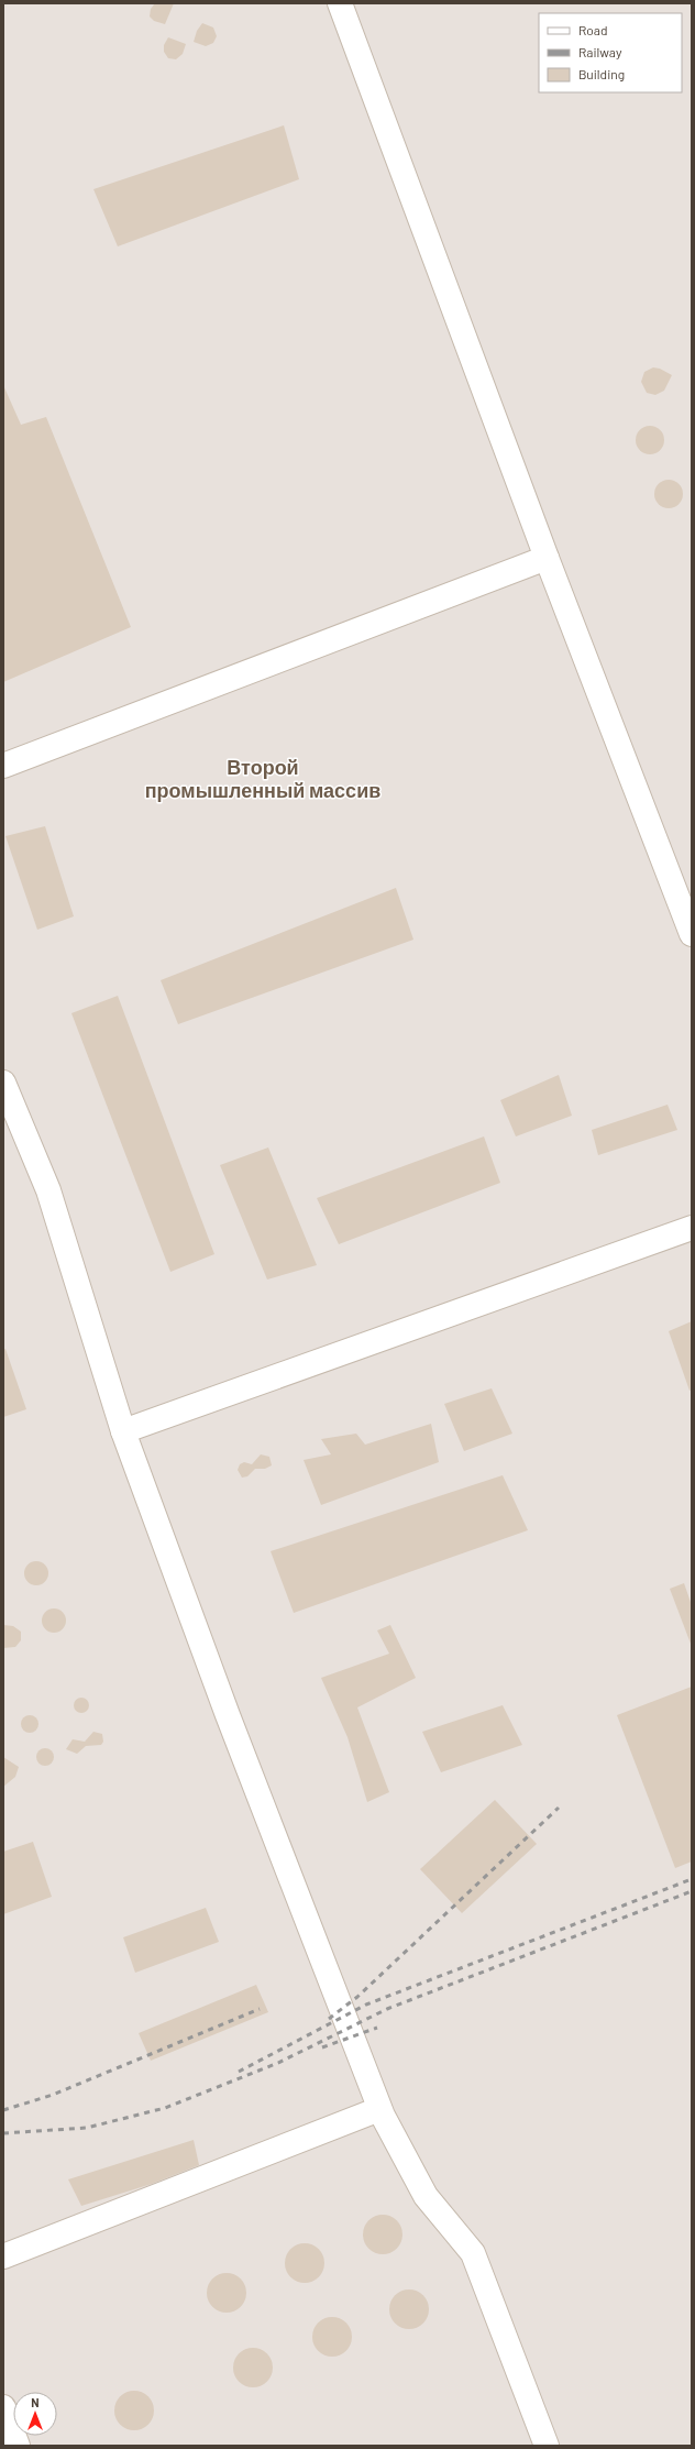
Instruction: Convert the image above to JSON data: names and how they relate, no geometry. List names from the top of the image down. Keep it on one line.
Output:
{"districts":["Второй промышленный массив"],"legend":["Road","Railway","Building"],"north":"top"}
